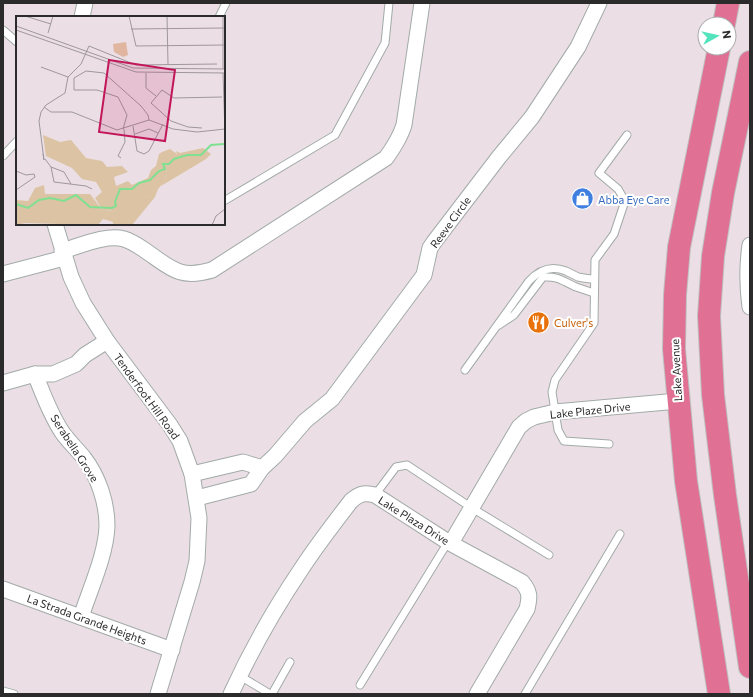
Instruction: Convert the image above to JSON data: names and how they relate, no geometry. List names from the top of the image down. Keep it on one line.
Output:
{"streets":{"main road":["Lake Avenue"],"street":["Reeve Circle","Tenderfoot Hill Road","Lake Plaze Drive","Serabella Grove","Lake Plaza Drive","La Strada Grande Heights"]},"crossings":[["Reeve Circle","Tenderfoot Hill Road"],["Lake Avenue","Lake Plaze Drive"],["Tenderfoot Hill Road","La Strada Grande Heights"],["Lake Plaze Drive","Lake Plaza Drive"],["Serabella Grove","La Strada Grande Heights"]],"places":{"shop":["Abba Eye Care"],"restaurant":["Culver's"]},"north":"right"}
